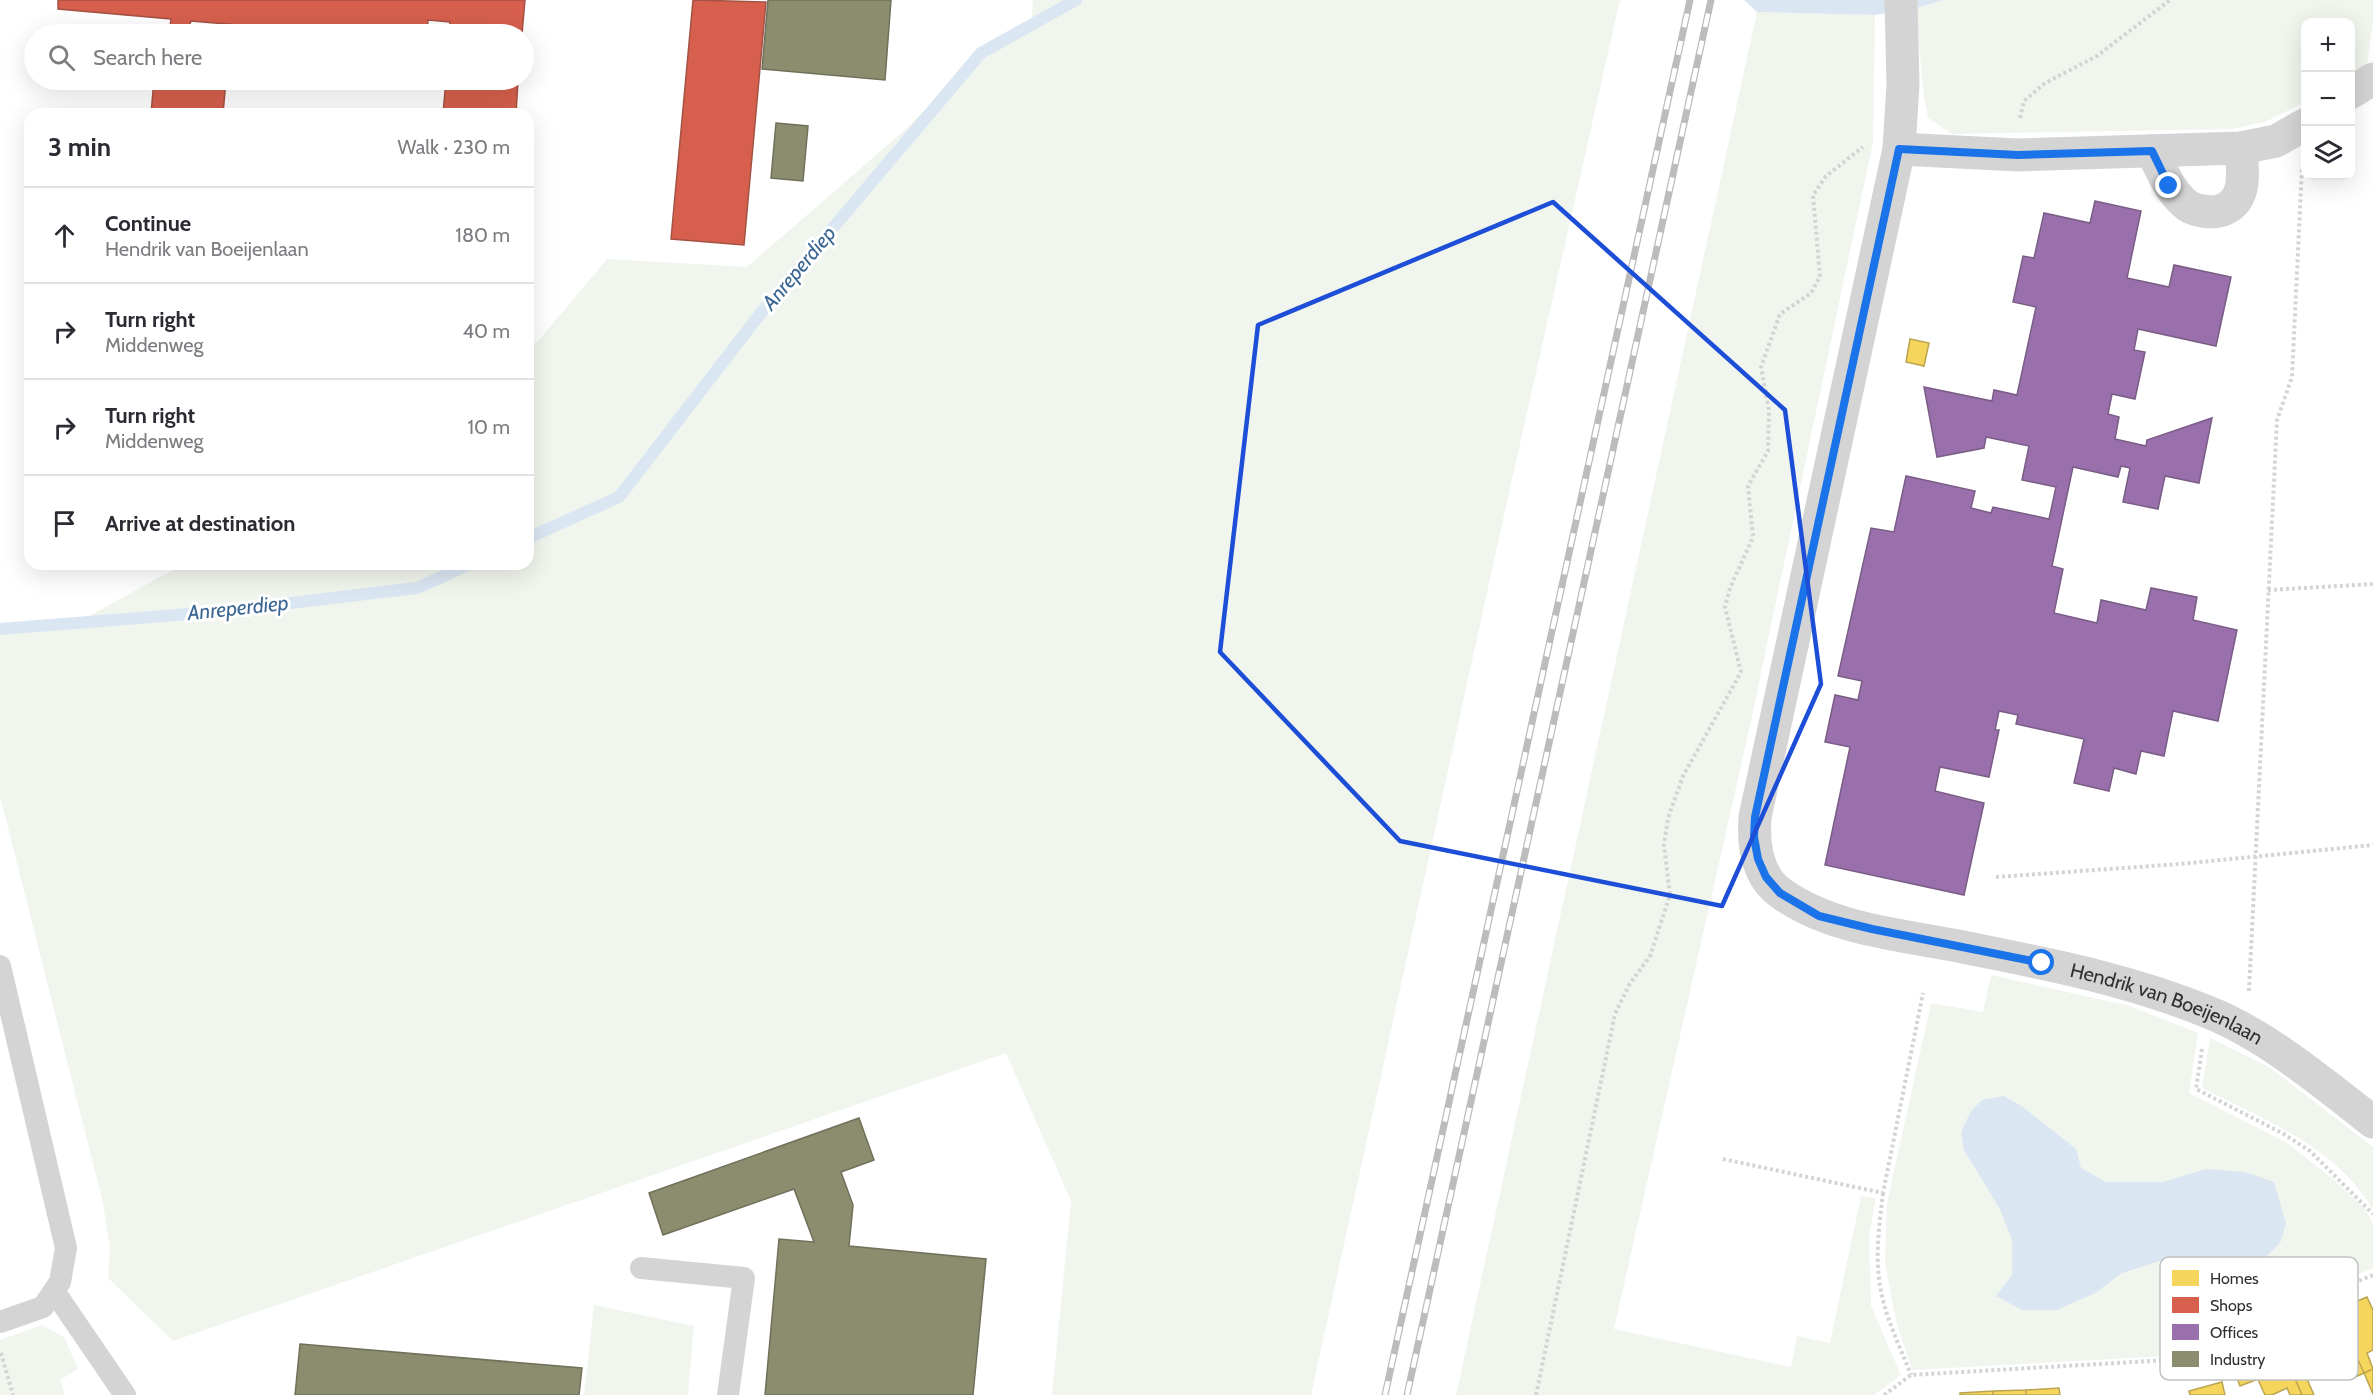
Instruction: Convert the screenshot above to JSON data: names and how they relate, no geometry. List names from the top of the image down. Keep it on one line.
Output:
{"streets":{"street":["Hendrik van Boeijenlaan"]},"water":["Anreperdiep"],"legend":["Homes","Shops","Offices","Industry"],"page":{"map_buttons":["+","−"],"search":"Search here","heading":["3 min","Walk · 230 m"],"list":[["Continue","Hendrik van Boeijenlaan","180 m"],["Turn right","Middenweg","40 m"],["Turn right","Middenweg","10 m"],"Arrive at destination"]}}
